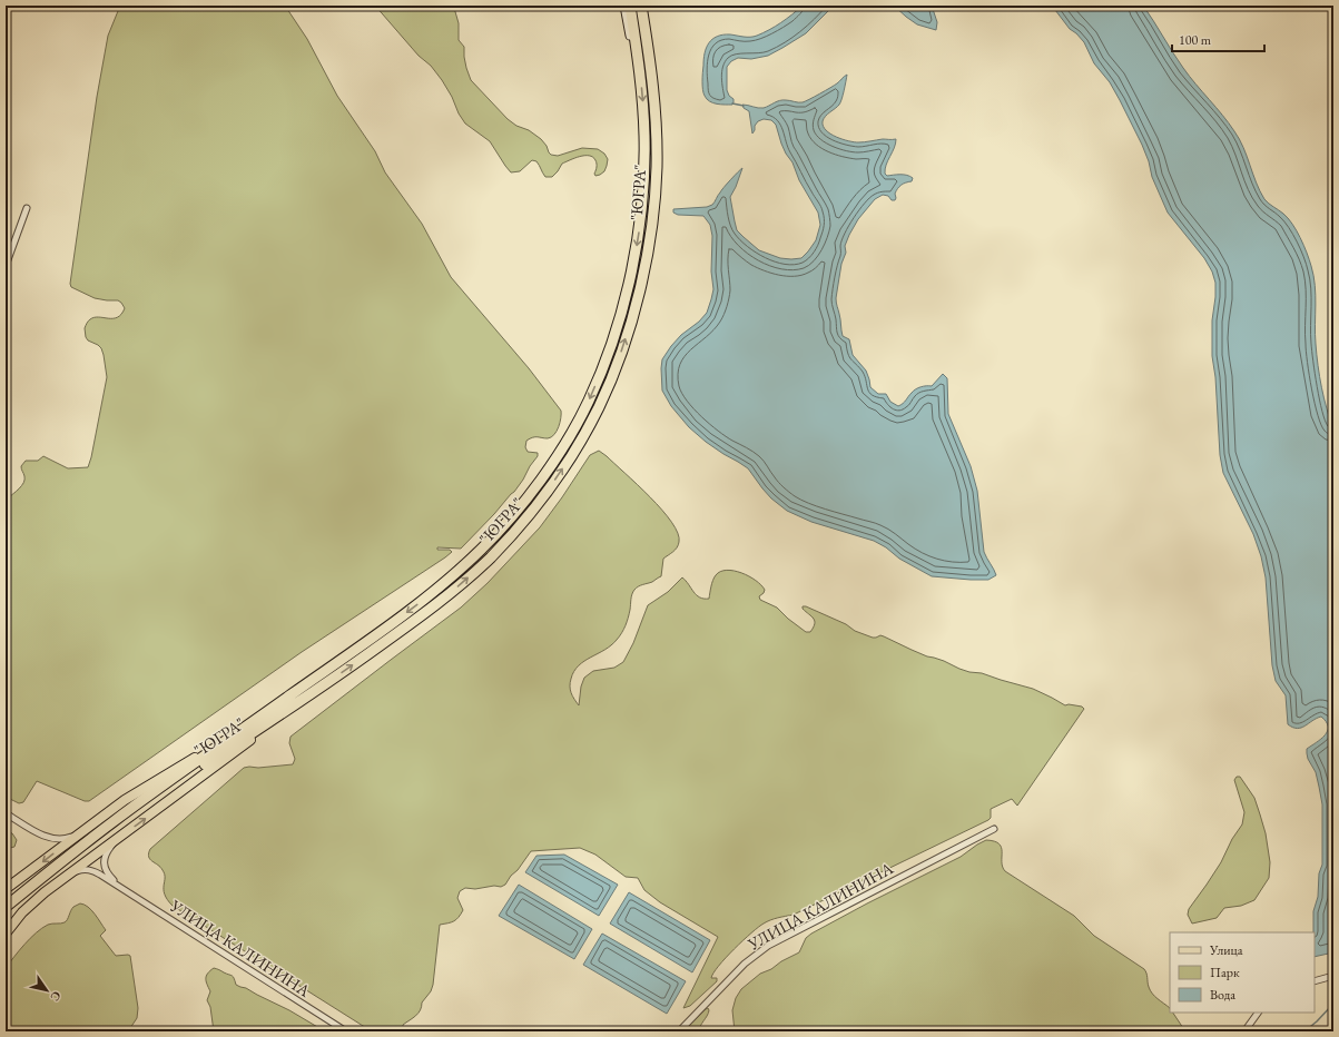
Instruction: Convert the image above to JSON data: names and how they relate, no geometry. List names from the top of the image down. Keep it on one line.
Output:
{"streets":{"highway":["\"ЮГРА\""],"street":["УЛИЦА КАЛИНИНА"]},"legend":["Улица","Парк","Вода"],"scale_bar":"100 m","north":"bottom right"}
